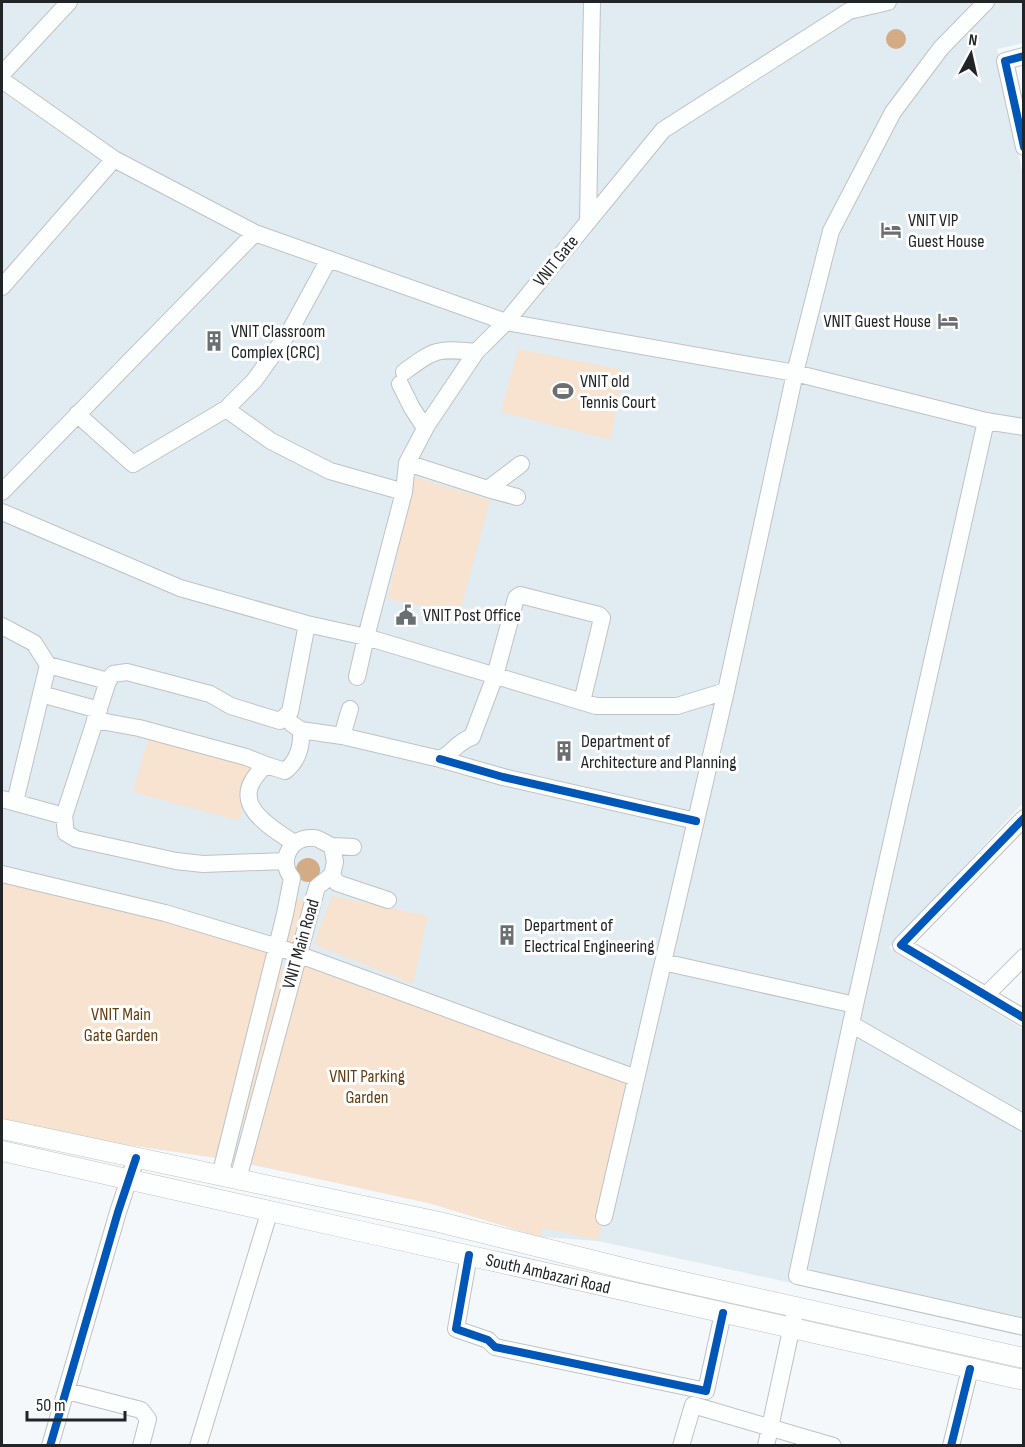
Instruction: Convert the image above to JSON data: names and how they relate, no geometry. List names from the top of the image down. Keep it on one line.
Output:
{"streets":{"main road":["South Ambazari Road"],"street":["VNIT Gate","VNIT Main Road"]},"parks":["VNIT Main Gate Garden","VNIT Parking Garden"],"places":{"hotel":["VNIT VIP Guest House","VNIT Guest House"],"building":["VNIT Classroom Complex (CRC)","Department of Architecture and Planning","Department of Electrical Engineering"],"sports":["VNIT old Tennis Court"],"public building":["VNIT Post Office"]},"scale_bar":"50 m","north":"top"}
